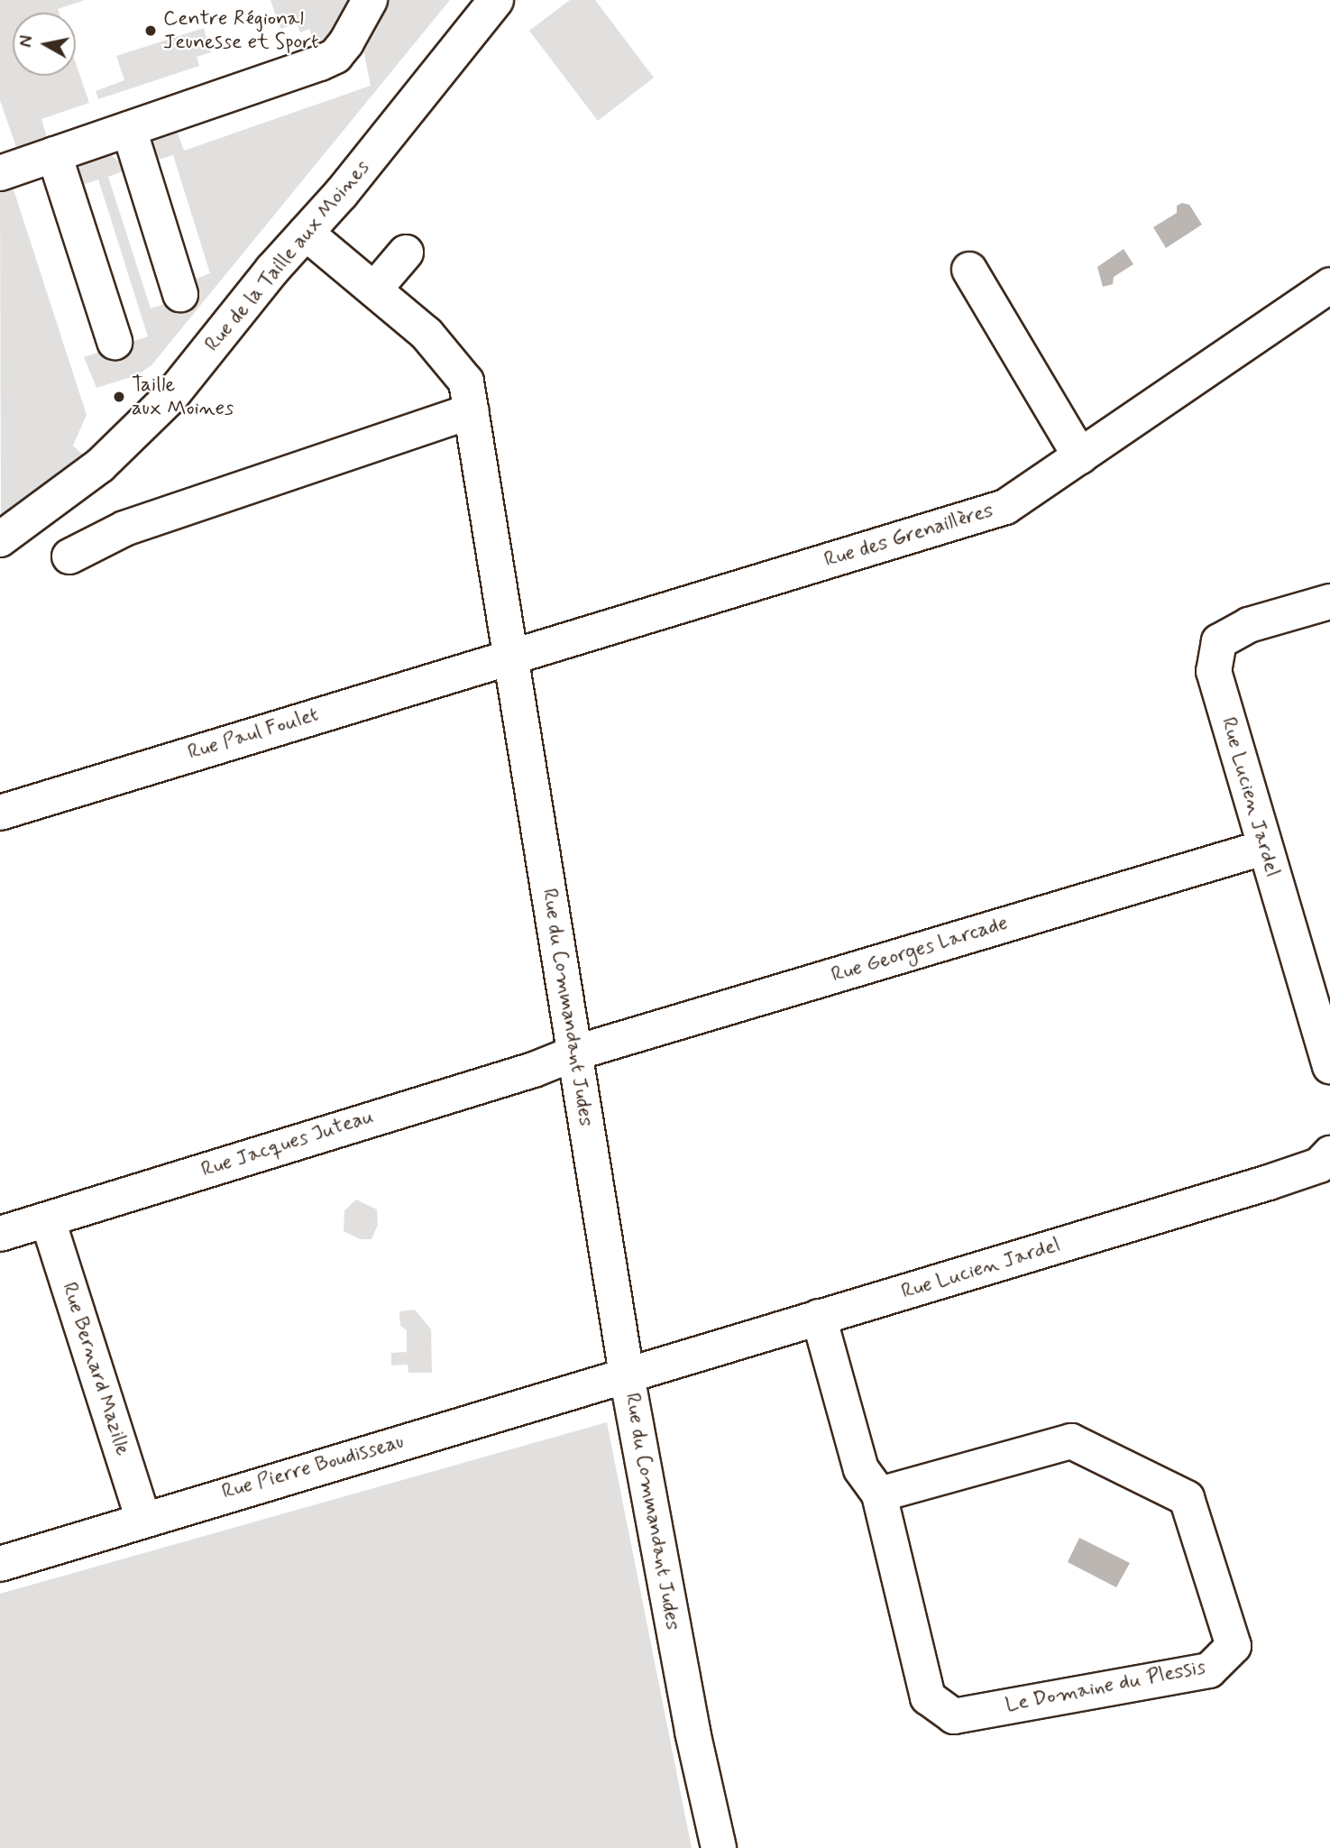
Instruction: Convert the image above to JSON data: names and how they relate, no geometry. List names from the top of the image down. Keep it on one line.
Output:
{"streets":{"street":["Rue de la Taille aux Moines","Rue des Grenaillères","Rue Paul Foulet","Rue Lucien Jardel","Rue Georges Larcade","Rue du Commandant Judes","Rue Jacques Juteau","Rue Bernard Mazille","Rue Pierre Boudisseau","Le Domaine du Plessis"]},"crossings":[["Rue de la Taille aux Moines","Rue du Commandant Judes"],["Rue des Grenaillères","Rue Paul Foulet"],["Rue des Grenaillères","Rue du Commandant Judes"],["Rue Paul Foulet","Rue du Commandant Judes"],["Rue Lucien Jardel","Rue Georges Larcade"],["Rue Lucien Jardel","Rue du Commandant Judes"],["Rue Lucien Jardel","Rue Pierre Boudisseau"],["Rue Lucien Jardel","Le Domaine du Plessis"],["Rue Georges Larcade","Rue du Commandant Judes"],["Rue Georges Larcade","Rue Jacques Juteau"],["Rue du Commandant Judes","Rue Jacques Juteau"],["Rue du Commandant Judes","Rue Pierre Boudisseau"],["Rue Jacques Juteau","Rue Bernard Mazille"],["Rue Bernard Mazille","Rue Pierre Boudisseau"]],"places":["Centre Régional Jeunesse et Sport","Taille aux Moines"],"north":"left"}
